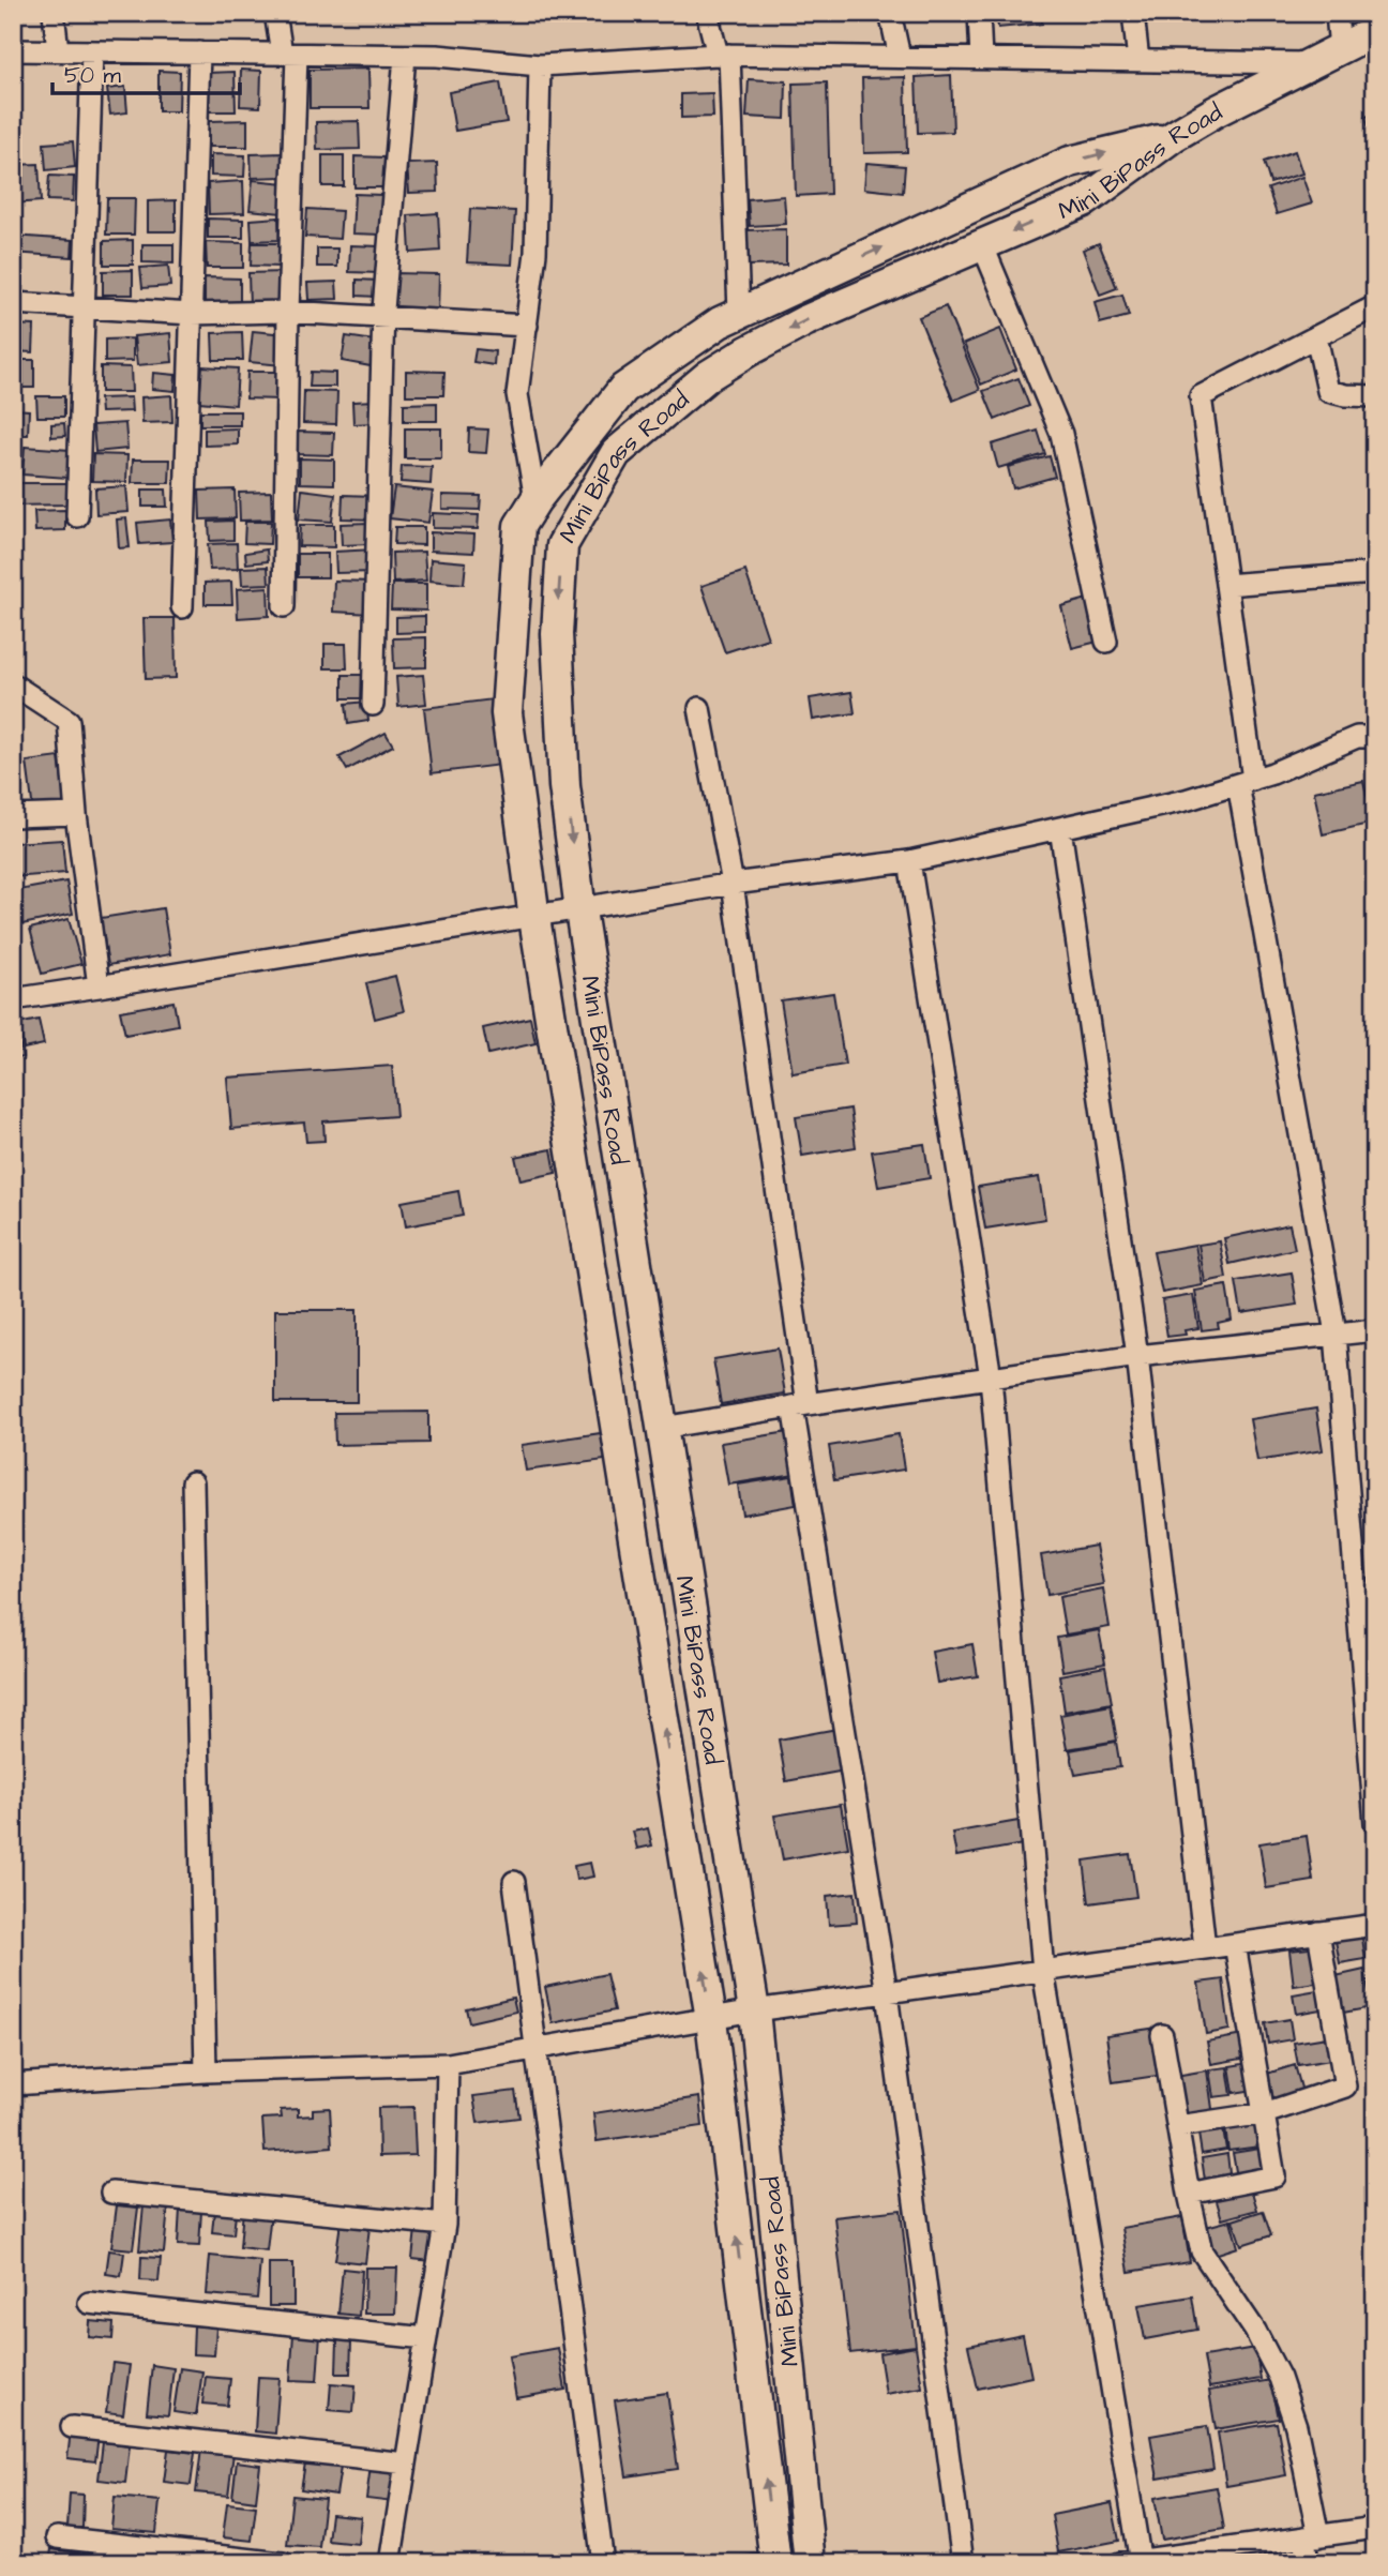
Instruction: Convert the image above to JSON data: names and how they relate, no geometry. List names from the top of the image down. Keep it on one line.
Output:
{"streets":{"street":["Mini BiPass Road"]},"scale_bar":"50 m"}
